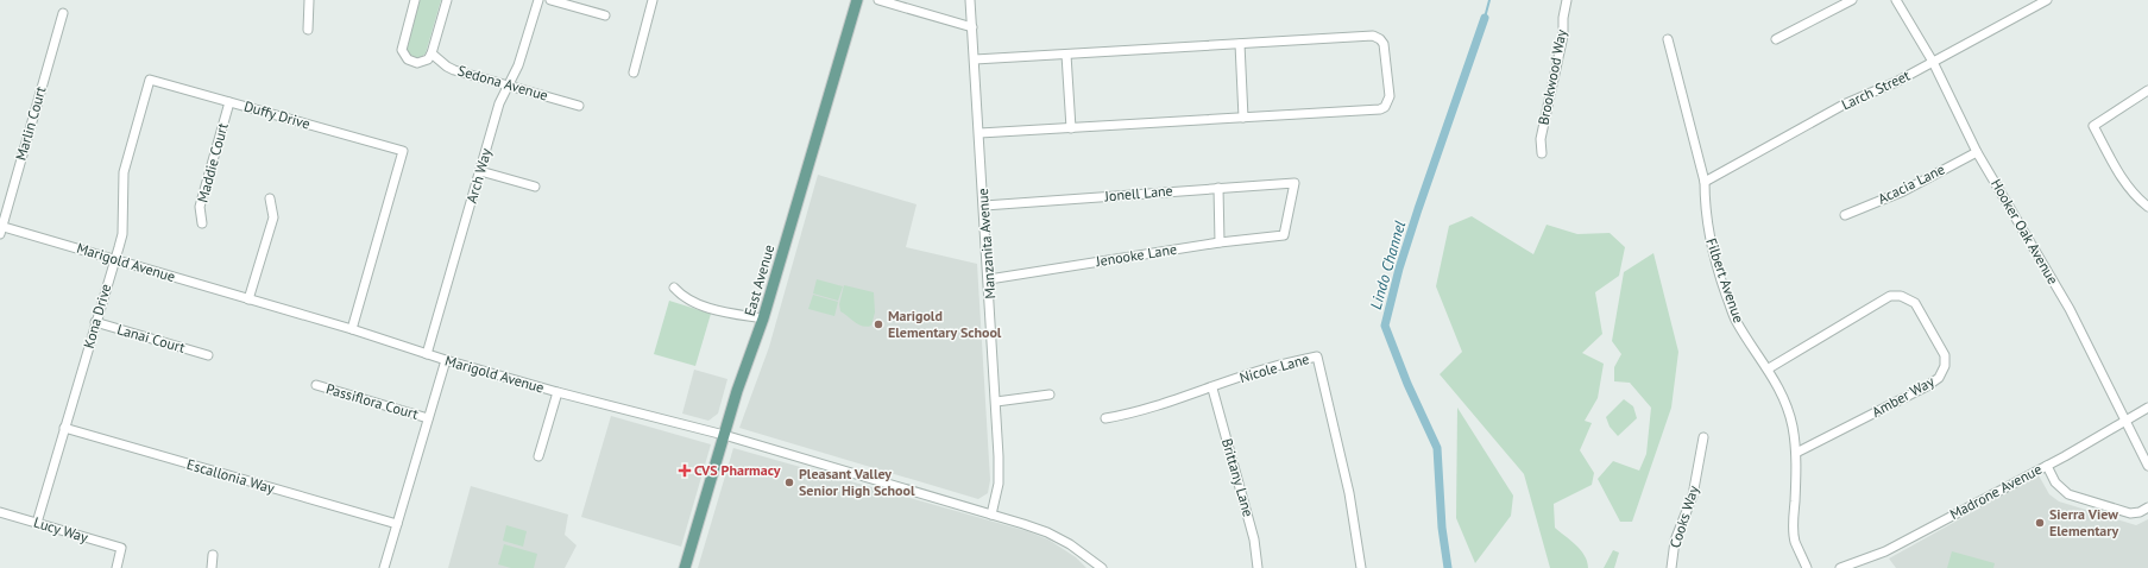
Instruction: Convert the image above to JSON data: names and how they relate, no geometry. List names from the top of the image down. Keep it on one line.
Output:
{"streets":{"main road":["East Avenue"],"street":["Brookwood Way","Sedona Avenue","Larch Street","Duffy Drive","Marlin Court","Maddie Court","Arch Way","Acacia Lane","Jonell Lane","Hooker Oak Avenue","Manzanita Avenue","Jenooke Lane","Marigold Avenue","Filbert Avenue","Kona Drive","Lanai Court","Nicole Lane","Amber Way","Passiflora Court","Escallonia Way","Brittany Lane","Madrone Avenue","Cooks Way","Lucy Way"]},"crossings":[["Sedona Avenue","Arch Way"],["Larch Street","Hooker Oak Avenue"],["Larch Street","Filbert Avenue"],["Duffy Drive","Maddie Court"],["Duffy Drive","Marigold Avenue"],["Duffy Drive","Kona Drive"],["Marlin Court","Marigold Avenue"],["Arch Way","Marigold Avenue"],["Acacia Lane","Hooker Oak Avenue"],["Jonell Lane","Manzanita Avenue"],["Jonell Lane","Jenooke Lane"],["Hooker Oak Avenue","Madrone Avenue"],["Manzanita Avenue","Jenooke Lane"],["Manzanita Avenue","Marigold Avenue"],["Marigold Avenue","East Avenue"],["Marigold Avenue","Kona Drive"],["Filbert Avenue","Amber Way"],["Kona Drive","Lanai Court"],["Kona Drive","Escallonia Way"],["Kona Drive","Lucy Way"],["Nicole Lane","Brittany Lane"]],"water":["Lindo Channel"],"places":{"other":["Marigold Elementary School","Pleasant Valley Senior High School","Sierra View Elementary"],"health":["CVS Pharmacy"]}}
